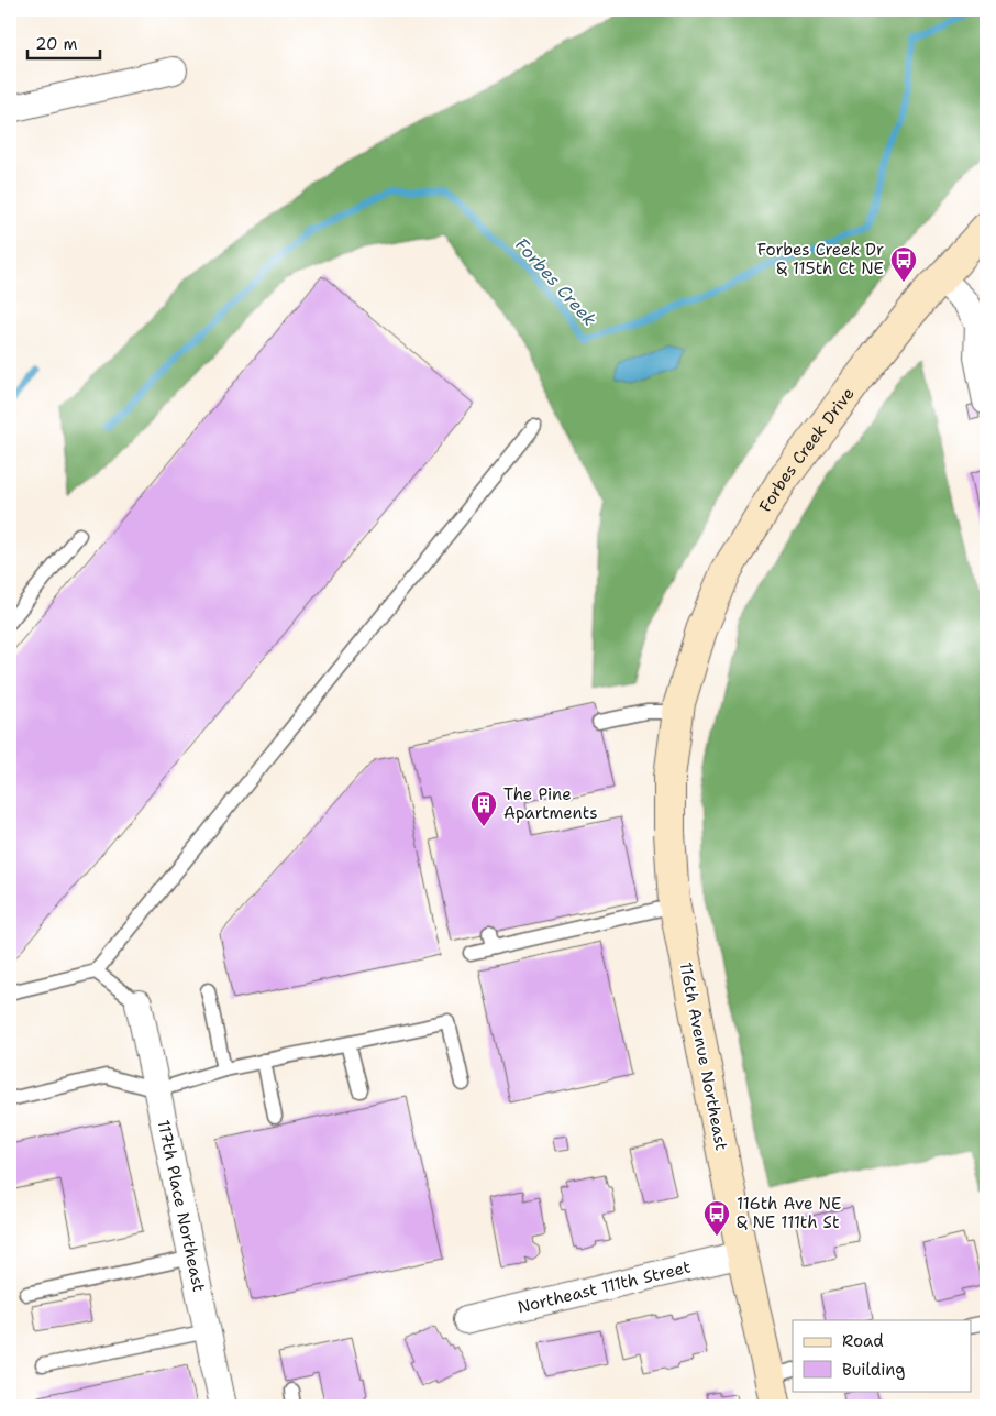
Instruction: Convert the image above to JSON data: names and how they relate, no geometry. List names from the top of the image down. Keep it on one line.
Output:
{"streets":{"street":["Forbes Creek Drive","116th Avenue Northeast","117th Place Northeast","Northeast 111th Street"]},"crossings":[["Forbes Creek Drive","116th Avenue Northeast"],["116th Avenue Northeast","Northeast 111th Street"]],"water":["Forbes Creek"],"places":{"bus stop":["Forbes Creek Dr & 115th Ct NE","116th Ave NE & NE 111th St"],"building":["The Pine Apartments"]},"legend":["Road","Building"],"scale_bar":"20 m"}
